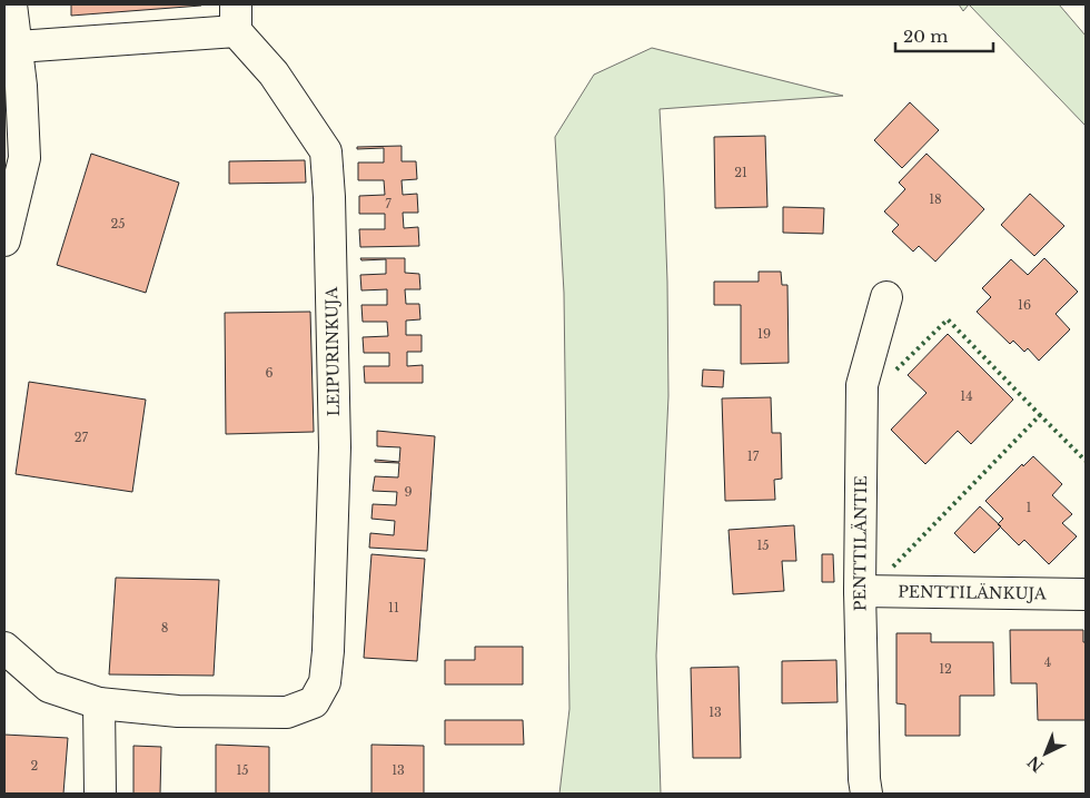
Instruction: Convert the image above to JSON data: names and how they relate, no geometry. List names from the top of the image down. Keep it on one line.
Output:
{"streets":{"street":["LEIPURINKUJA","PENTTILÄNTIE","PENTTILÄNKUJA"]},"crossings":[["PENTTILÄNTIE","PENTTILÄNKUJA"]],"house_numbers":["21","18","7","25","16","19","6","14","27","17","9","1","15","11","8","4","12","13","2","15","13"],"scale_bar":"20 m","north":"bottom left"}
